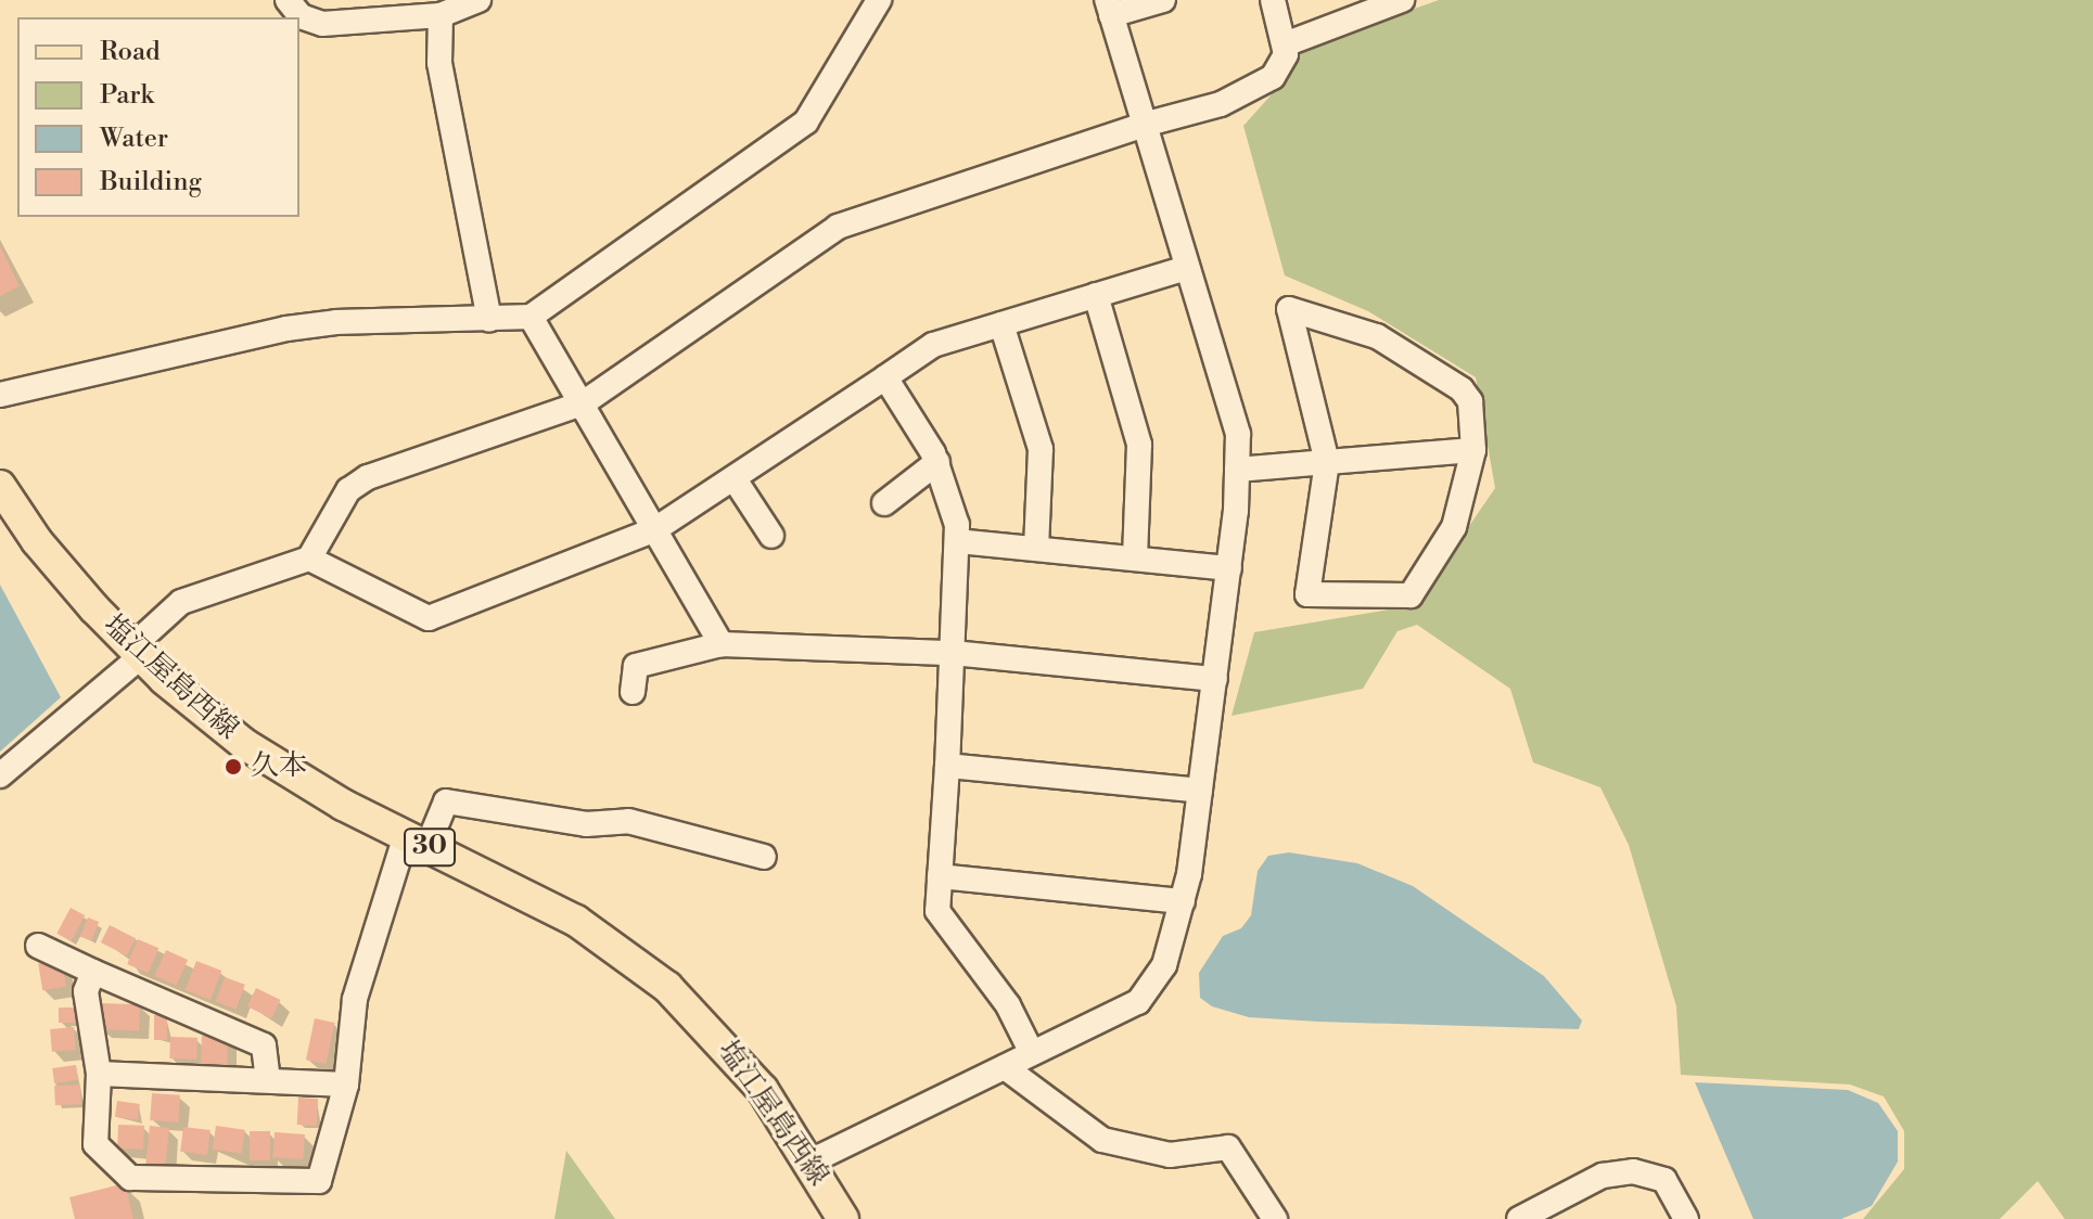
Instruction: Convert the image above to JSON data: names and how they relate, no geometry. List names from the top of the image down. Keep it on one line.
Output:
{"streets":{"main road":["塩江屋島西線","30"]},"places":["久本"],"legend":["Road","Park","Water","Building"]}
